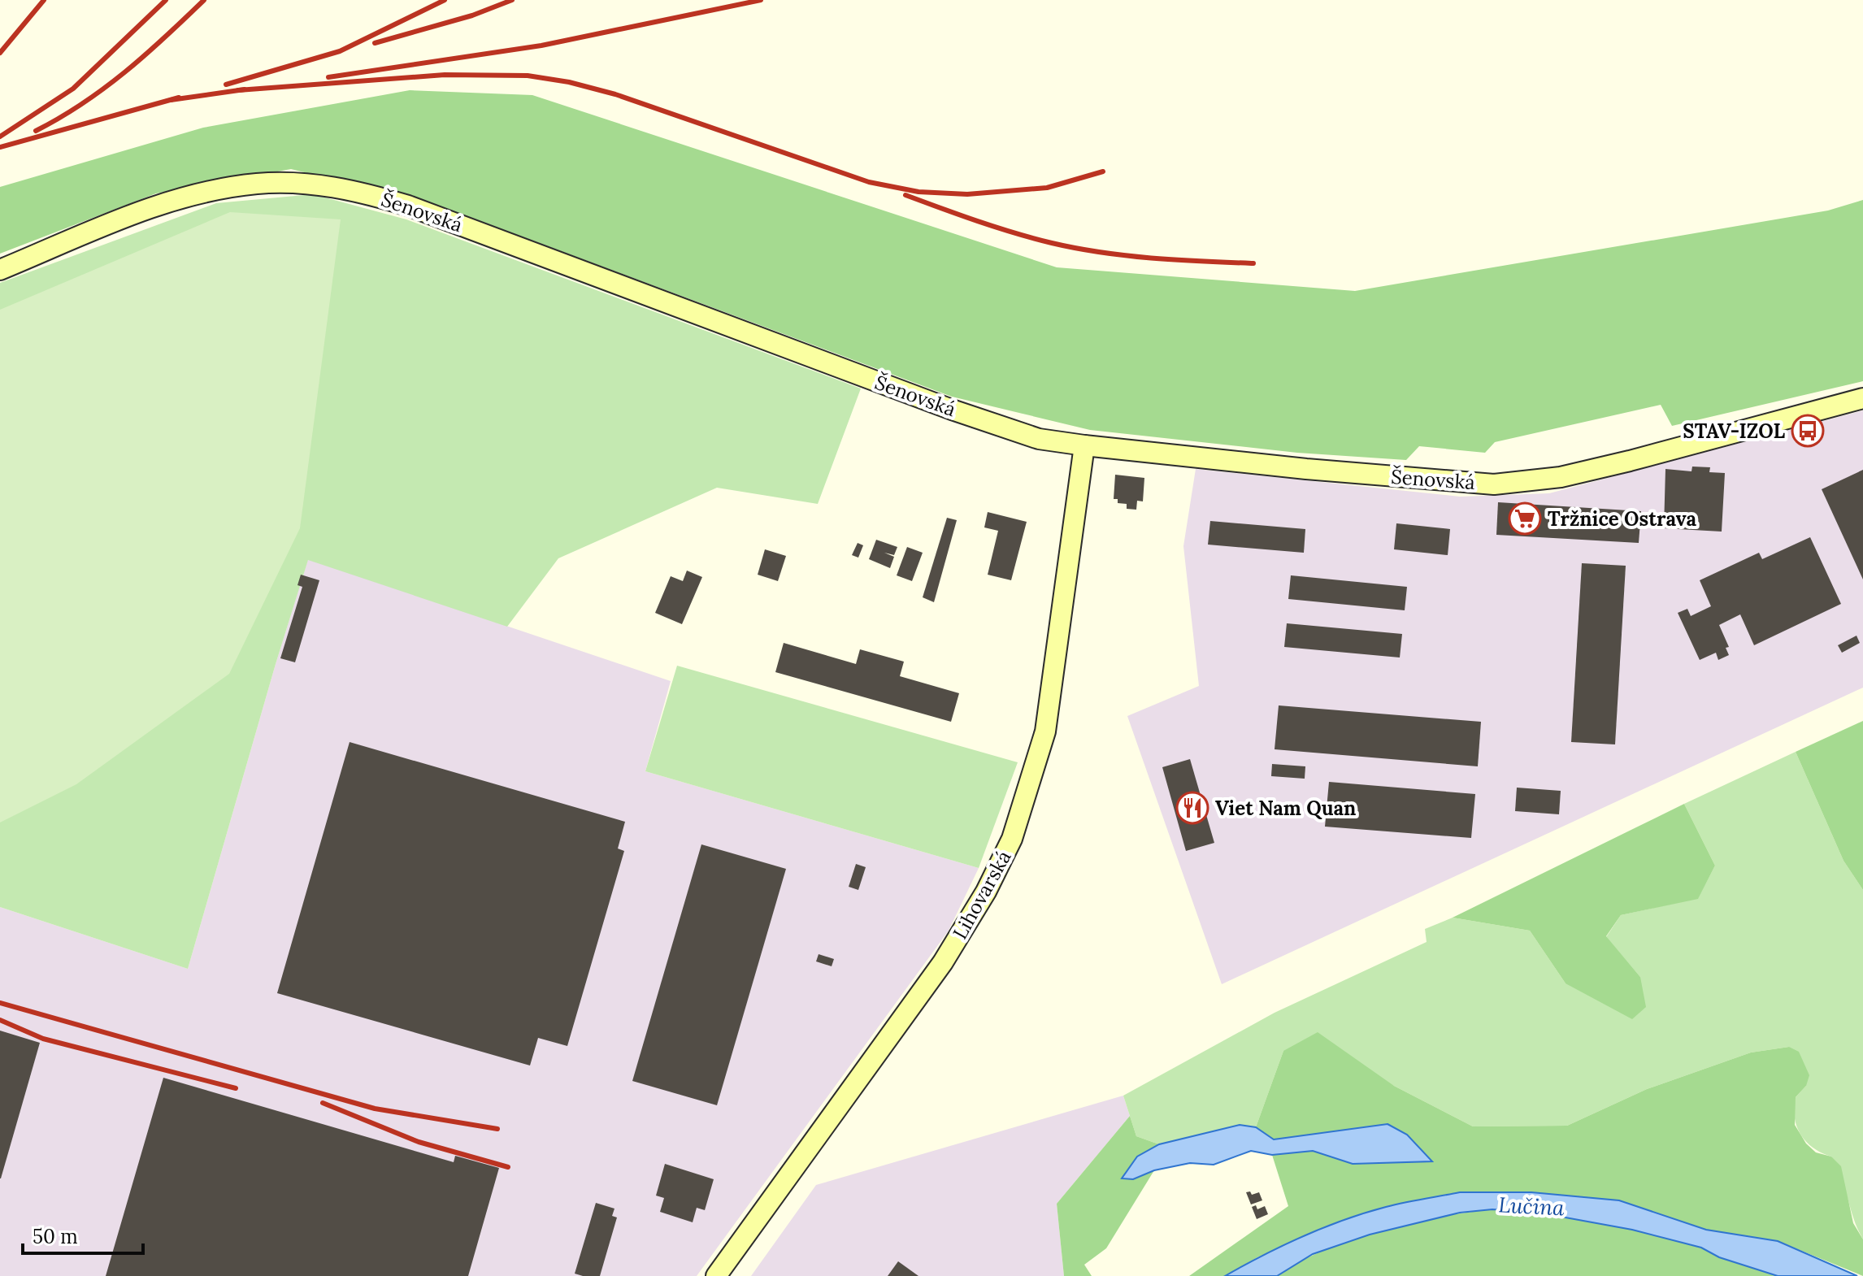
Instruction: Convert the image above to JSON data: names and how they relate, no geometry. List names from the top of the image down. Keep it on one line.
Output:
{"streets":{"street":["Šenovská","Lihovarská"]},"crossings":[["Šenovská","Lihovarská"]],"water":["Lučina"],"places":{"bus stop":["STAV-IZOL"],"supermarket":["Tržnice Ostrava"],"restaurant":["Viet Nam Quan"]},"scale_bar":"50 m"}
